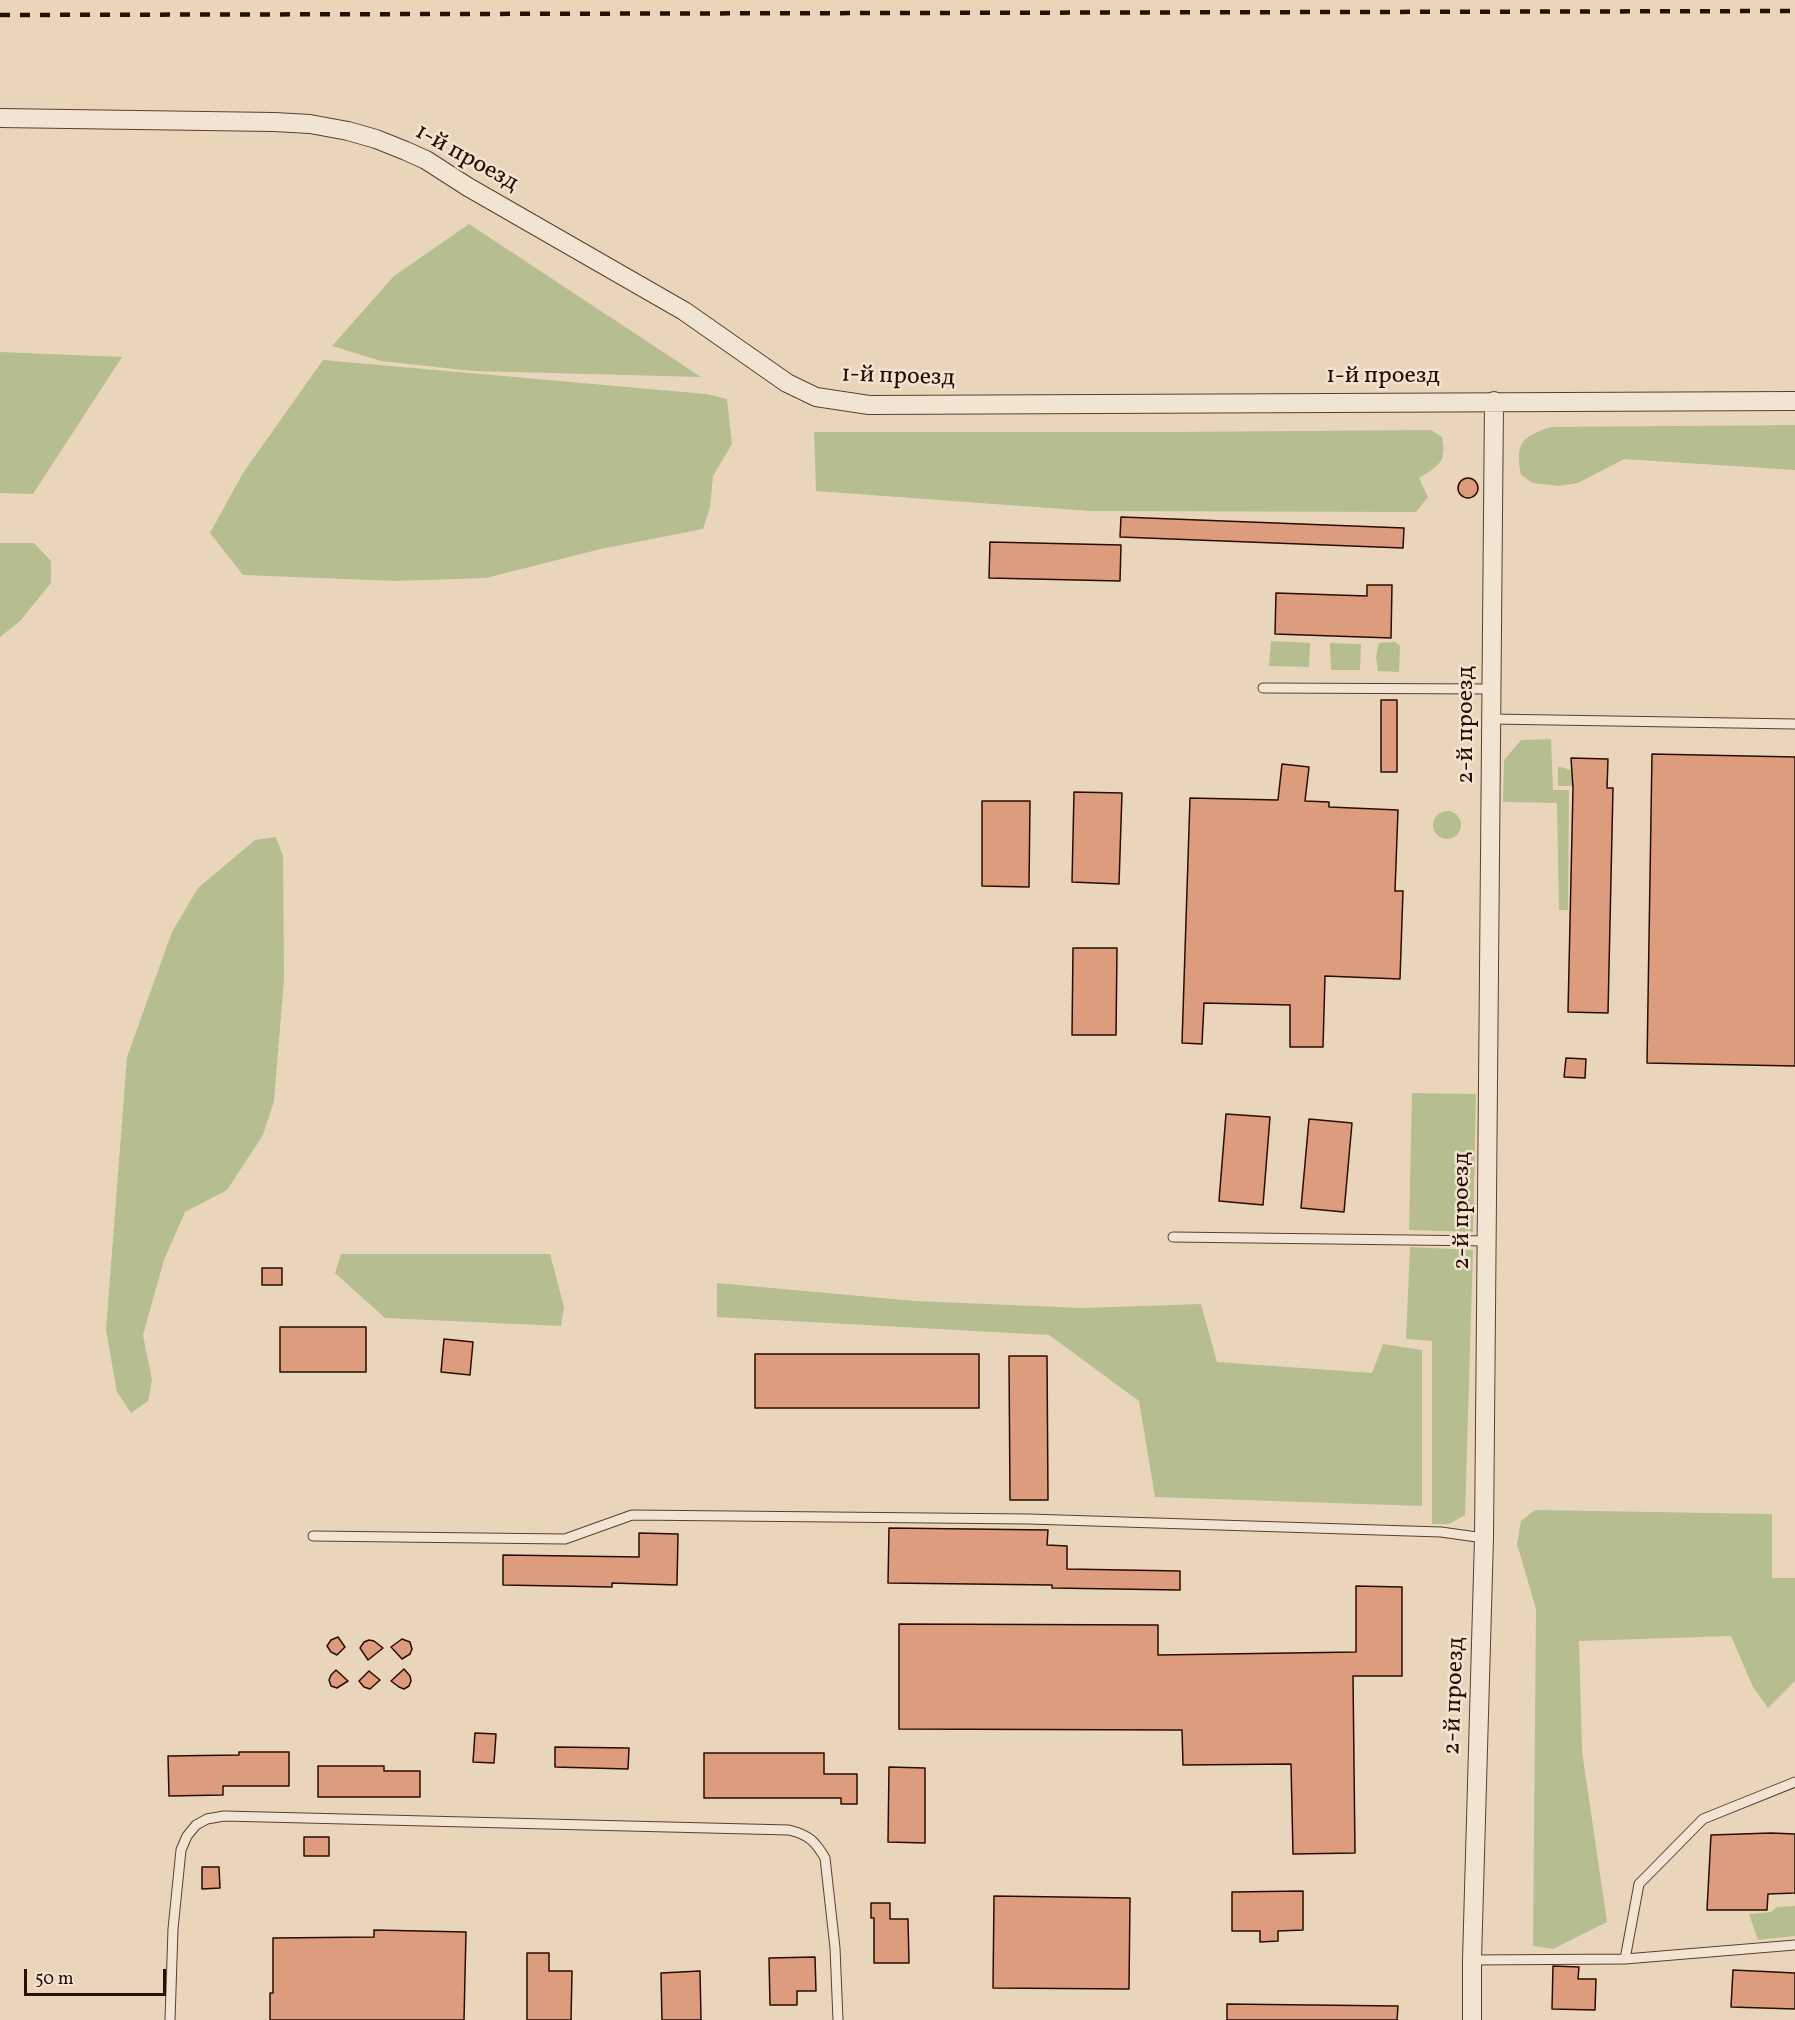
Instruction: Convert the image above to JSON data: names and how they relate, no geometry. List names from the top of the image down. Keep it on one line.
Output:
{"streets":{"street":["1-й проезд","2-й проезд"]},"crossings":[["1-й проезд","2-й проезд"]],"scale_bar":"50 m"}
